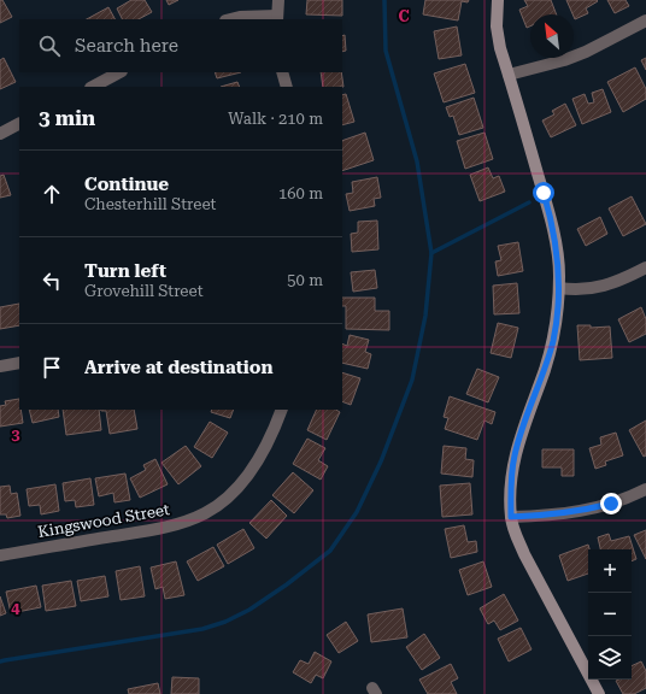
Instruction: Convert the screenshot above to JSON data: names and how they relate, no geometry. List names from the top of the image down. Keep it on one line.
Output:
{"streets":{"street":["Kingswood Street"]},"north":"top left","page":{"search":"Search here","heading":["3 min","Walk · 210 m"],"list":[["Continue","Chesterhill Street","160 m"],["Turn left","Grovehill Street","50 m"],"Arrive at destination"],"map_buttons":["+","−"]},"grid":{"columns":["C"],"rows":["3","4"]}}
